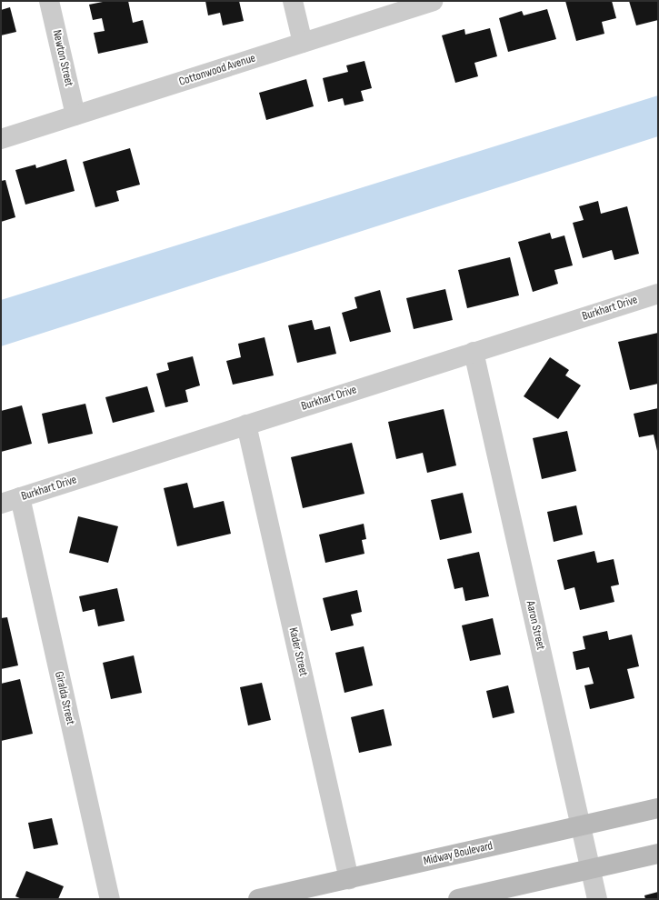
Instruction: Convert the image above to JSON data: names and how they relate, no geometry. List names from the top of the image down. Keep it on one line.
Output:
{"streets":{"street":["Newton Street","Cottonwood Avenue","Burkhart Drive","Aaron Street","Kader Street","Giralda Street","Midway Boulevard"]},"crossings":[["Newton Street","Cottonwood Avenue"],["Burkhart Drive","Aaron Street"],["Burkhart Drive","Kader Street"],["Burkhart Drive","Giralda Street"],["Aaron Street","Midway Boulevard"],["Kader Street","Midway Boulevard"]]}
